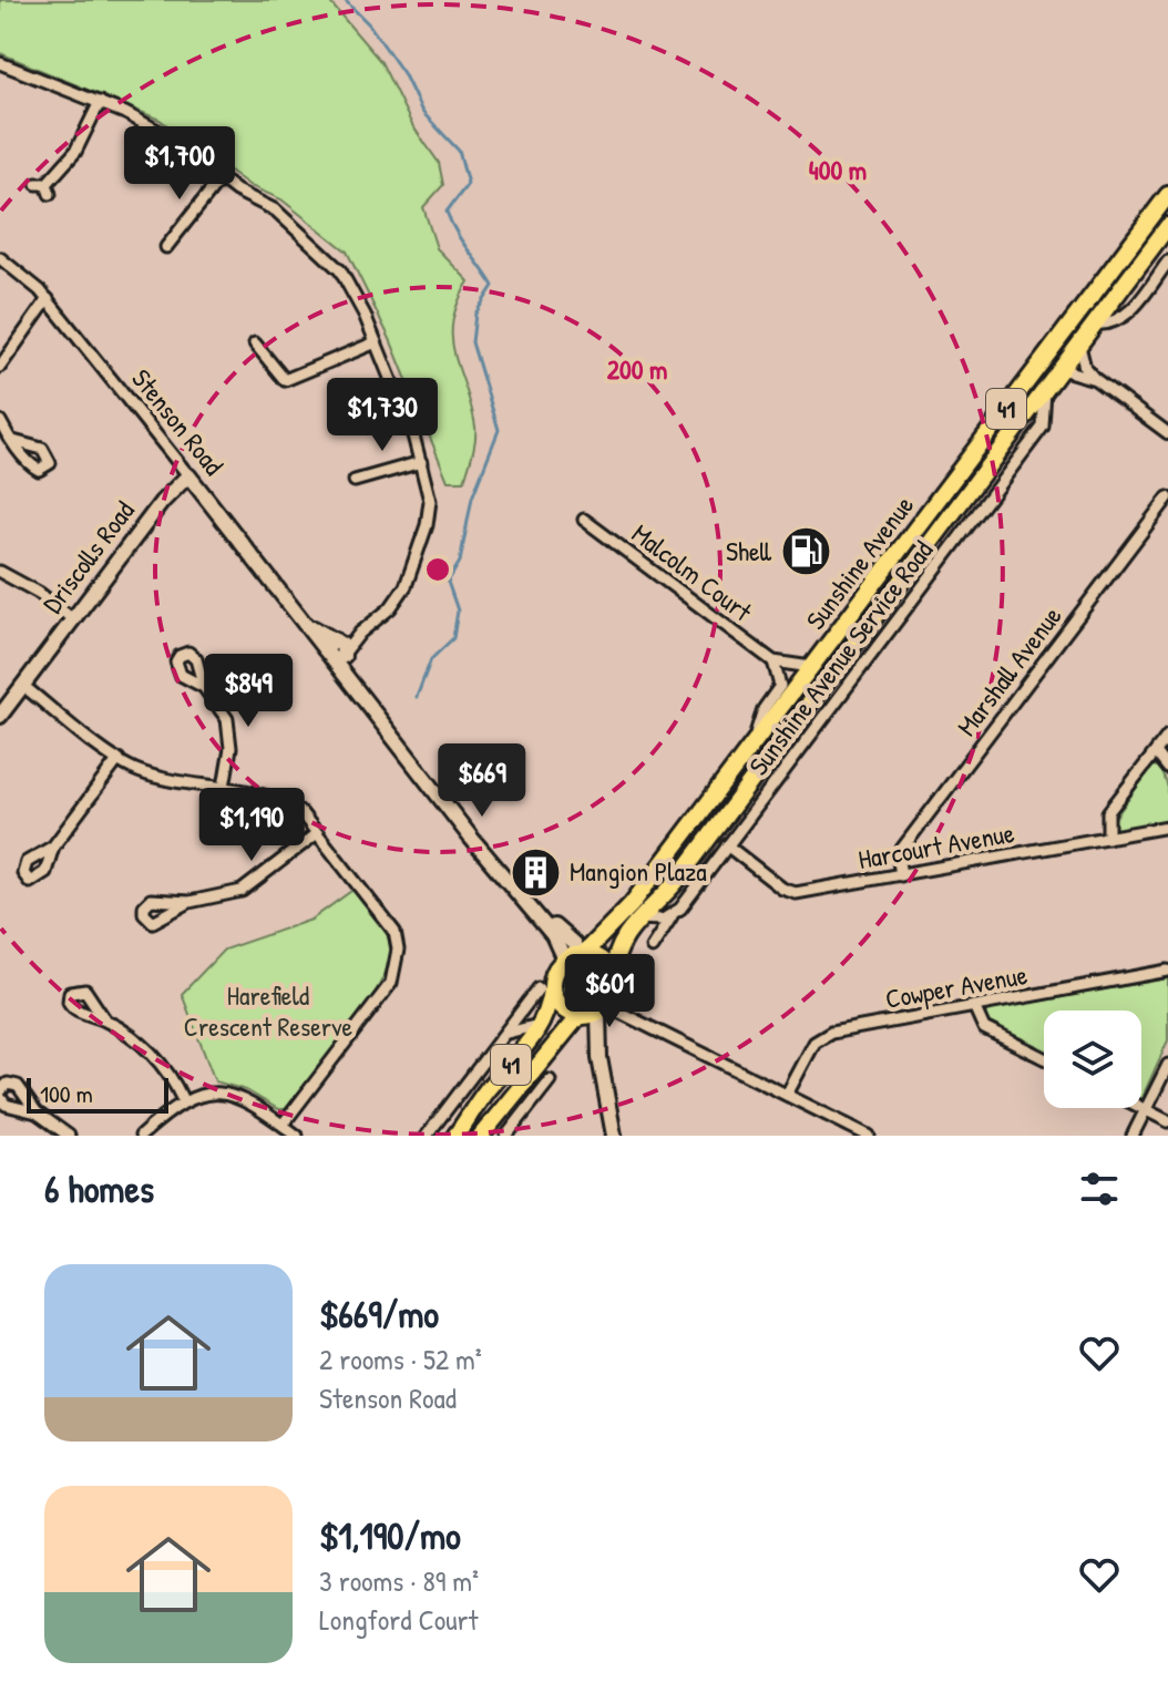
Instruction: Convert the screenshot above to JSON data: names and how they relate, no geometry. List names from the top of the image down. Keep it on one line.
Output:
{"streets":{"main road":["41","Sunshine Avenue"],"street":["Stenson Road","Driscolls Road","Malcolm Court","Sunshine Avenue Service Road","Marshall Avenue","Harcourt Avenue","Cowper Avenue"]},"crossings":[["41","Stenson Road"],["41","Sunshine Avenue"],["Stenson Road","Driscolls Road"],["Stenson Road","Sunshine Avenue"],["Sunshine Avenue","Malcolm Court"],["Sunshine Avenue","Sunshine Avenue Service Road"],["Sunshine Avenue Service Road","Harcourt Avenue"],["Marshall Avenue","Harcourt Avenue"]],"parks":["Harefield Crescent Reserve"],"places":{"fuel station":["Shell"],"building":["Mangion Plaza"]},"scale_bar":"100 m","page":{"price":["$1,700","$1,730","$849","$669","$1,190","$601"],"scale":"100 m","heading":"6 homes","list":[{"name":"$669/mo","note":"2 rooms · 52 m² · Stenson Road"},{"name":"$1,190/mo","note":"3 rooms · 89 m² · Longford Court"}]},"rings":["400 m","200 m"]}
